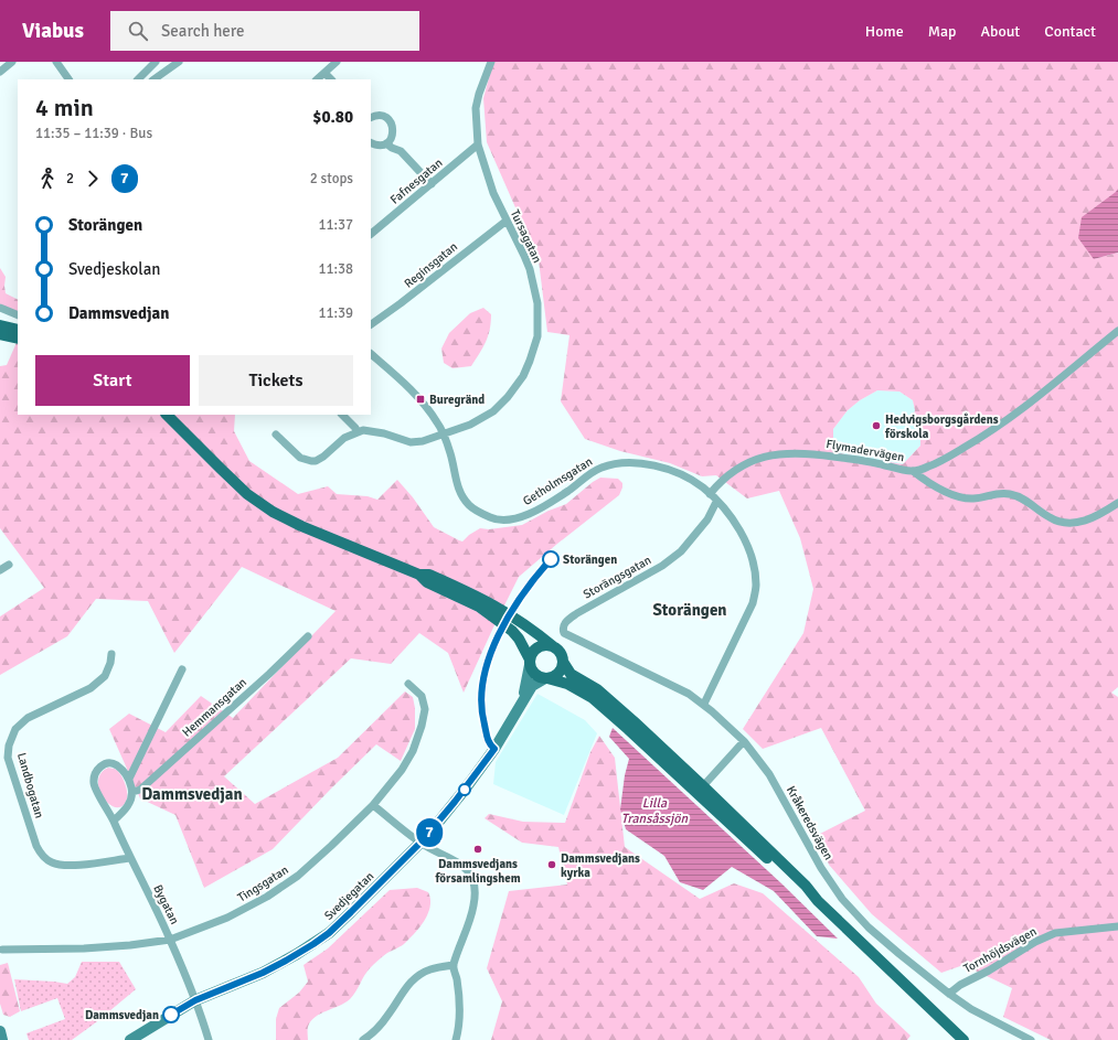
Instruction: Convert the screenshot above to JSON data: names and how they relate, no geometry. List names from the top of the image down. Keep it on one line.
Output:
{"streets":{"street":["Fafnesgatan","Tursagatan","Reginsgatan","Flymadervägen","Getholmsgatan","Storängsgatan","Hemmansgatan","Landbogatan","Kråkeredsvägen","Tingsgatan","Svedjegatan","Bygatan","Tornhöjdsvägen"]},"crossings":[["Fafnesgatan","Tursagatan"],["Tursagatan","Reginsgatan"],["Tursagatan","Getholmsgatan"],["Flymadervägen","Getholmsgatan"],["Getholmsgatan","Storängsgatan"],["Getholmsgatan","Kråkeredsvägen"],["Storängsgatan","Kråkeredsvägen"],["Landbogatan","Bygatan"],["Kråkeredsvägen","Tornhöjdsvägen"],["Tingsgatan","Bygatan"],["Svedjegatan","Bygatan"]],"districts":["Storängen","Dammsvedjan"],"water":["Lilla Transåssjön"],"places":{"transit":["Buregränd"],"other":["Hedvigsborgsgårdens förskola","Storängen","Dammsvedjans församlingshem","Dammsvedjans kyrka","Dammsvedjan"]},"lines":["bus line 7"],"page":{"header":"Viabus","search":"Search here","nav":["Home","Map","About","Contact"],"on_map":"7","heading":["4 min","11:35 – 11:39 · Bus","$0.80"],"legs":["2","7","2 stops"],"list":[{"name":"Storängen","value":"11:37"},{"name":"Svedjeskolan","value":"11:38"},{"name":"Dammsvedjan","value":"11:39"}],"buttons":["Start","Tickets"]}}
